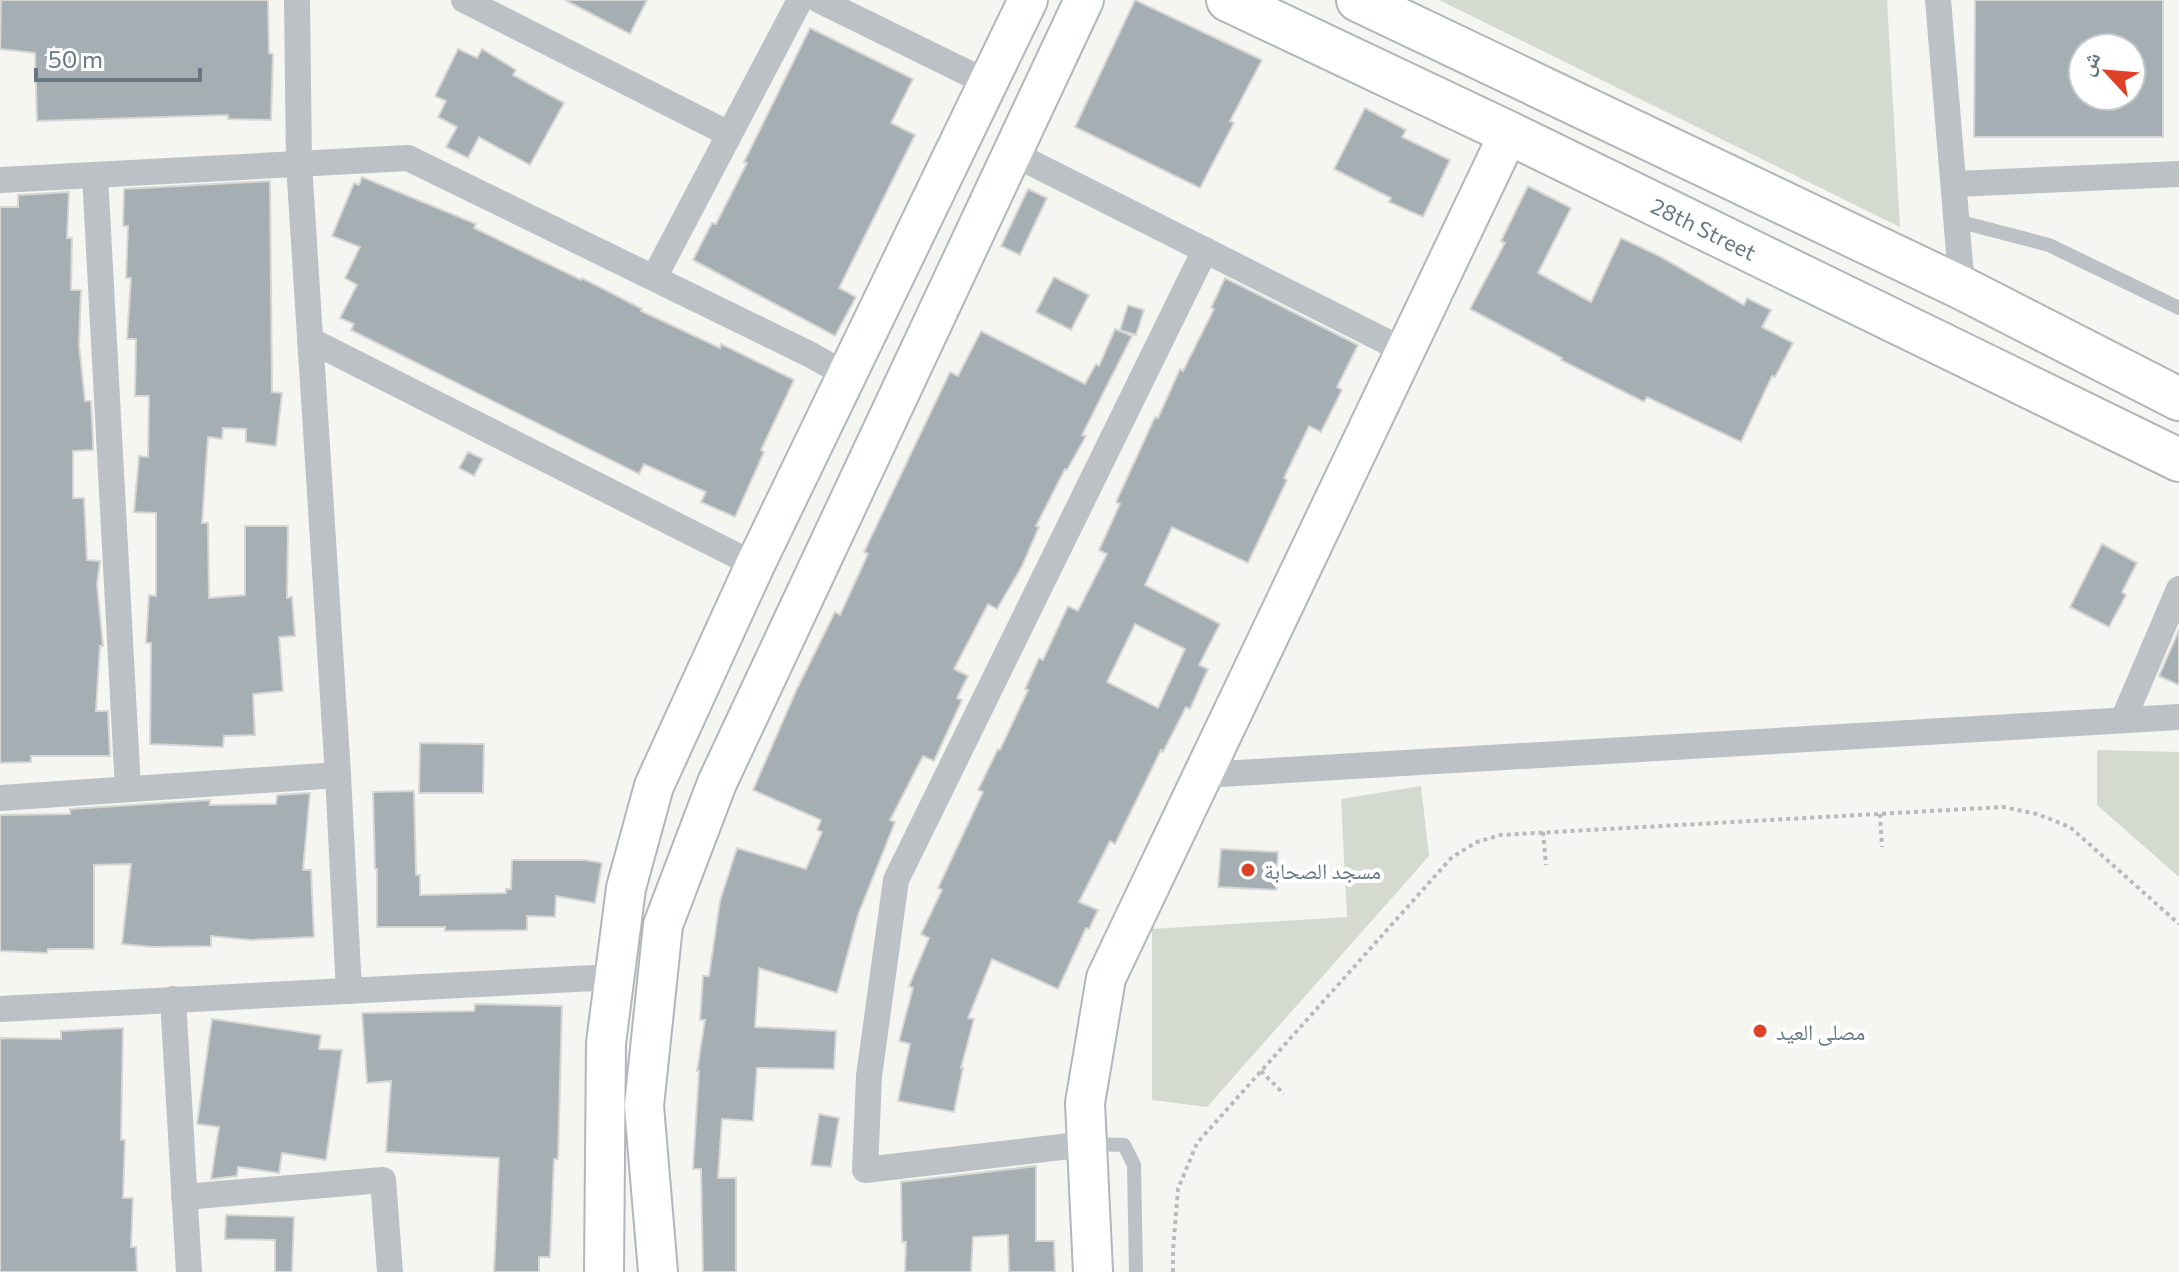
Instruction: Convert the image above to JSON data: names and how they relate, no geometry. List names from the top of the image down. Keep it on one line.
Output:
{"streets":{"main road":["28th Street"]},"places":["مسجد الصحابة","مصلى العيد"],"scale_bar":"50 m","north":"top left"}
